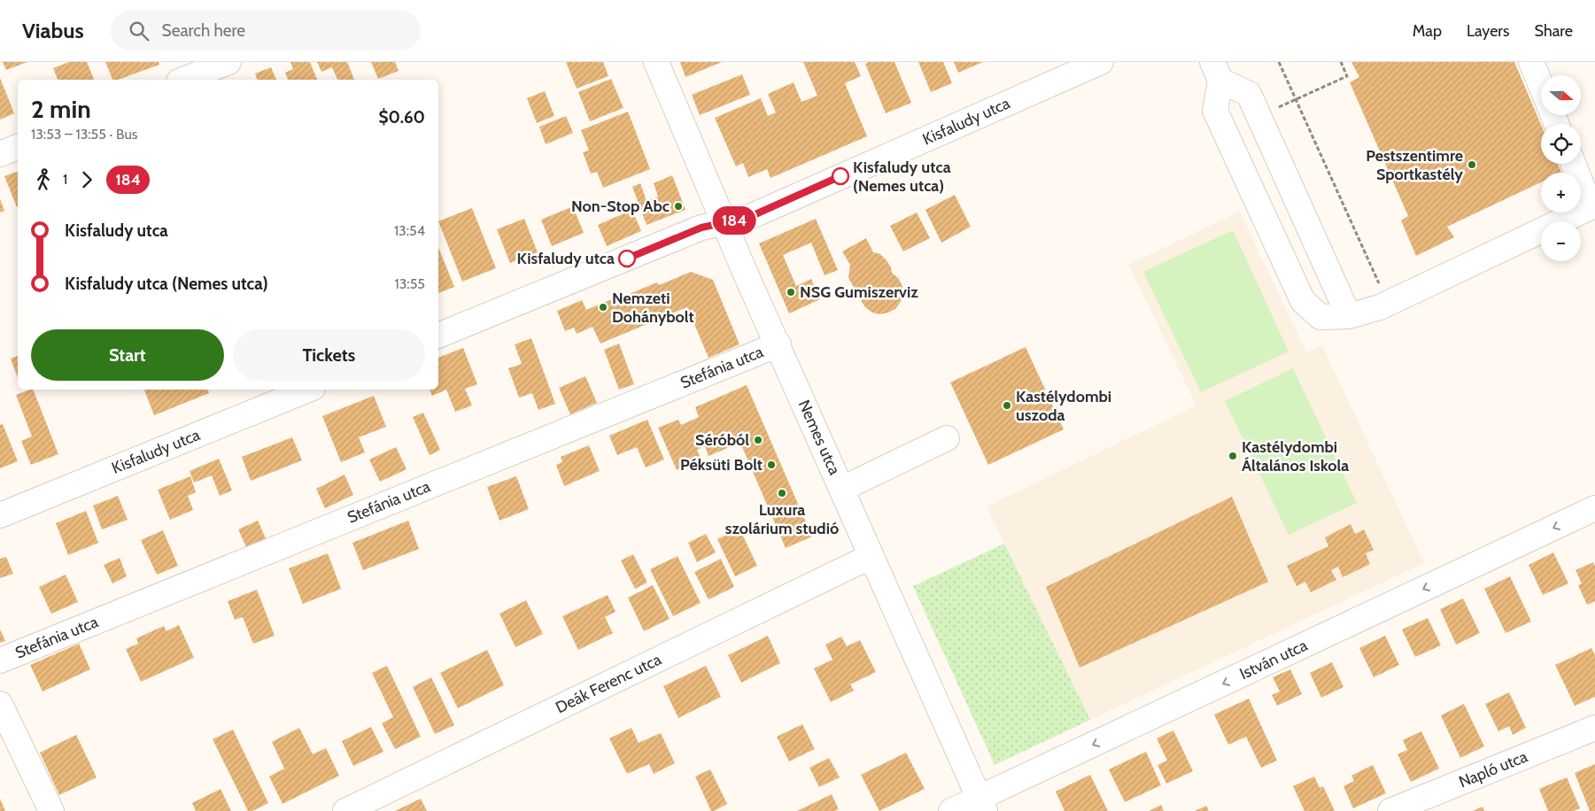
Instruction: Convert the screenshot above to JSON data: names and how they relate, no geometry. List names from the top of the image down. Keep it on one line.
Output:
{"streets":{"street":["Kisfaludy utca","Stefánia utca","Nemes utca","István utca","Deák Ferenc utca","Napló utca"]},"crossings":[["Kisfaludy utca","Nemes utca"],["Stefánia utca","Nemes utca"],["Nemes utca","István utca"],["Nemes utca","Deák Ferenc utca"]],"one_way":["István utca"],"places":["Pestszentimre Sportkastély","Kisfaludy utca (Nemes utca)","Non-Stop Abc","Kisfaludy utca","NSG Gumiszerviz","Nemzeti Dohánybolt","Kastélydombi uszoda","Séróból","Kastélydombi Általános Iskola","Péksüti Bolt","Luxura szolárium studió"],"lines":["bus line 184"],"north":"right","page":{"header":"Viabus","search":"Search here","nav":["Map","Layers","Share"],"on_map":"184","map_buttons":["+","−"],"heading":["2 min","13:53 – 13:55 · Bus","$0.60"],"legs":["1","184"],"list":[{"name":"Kisfaludy utca","value":"13:54"},{"name":"Kisfaludy utca (Nemes utca)","value":"13:55"}],"buttons":["Start","Tickets"]}}
